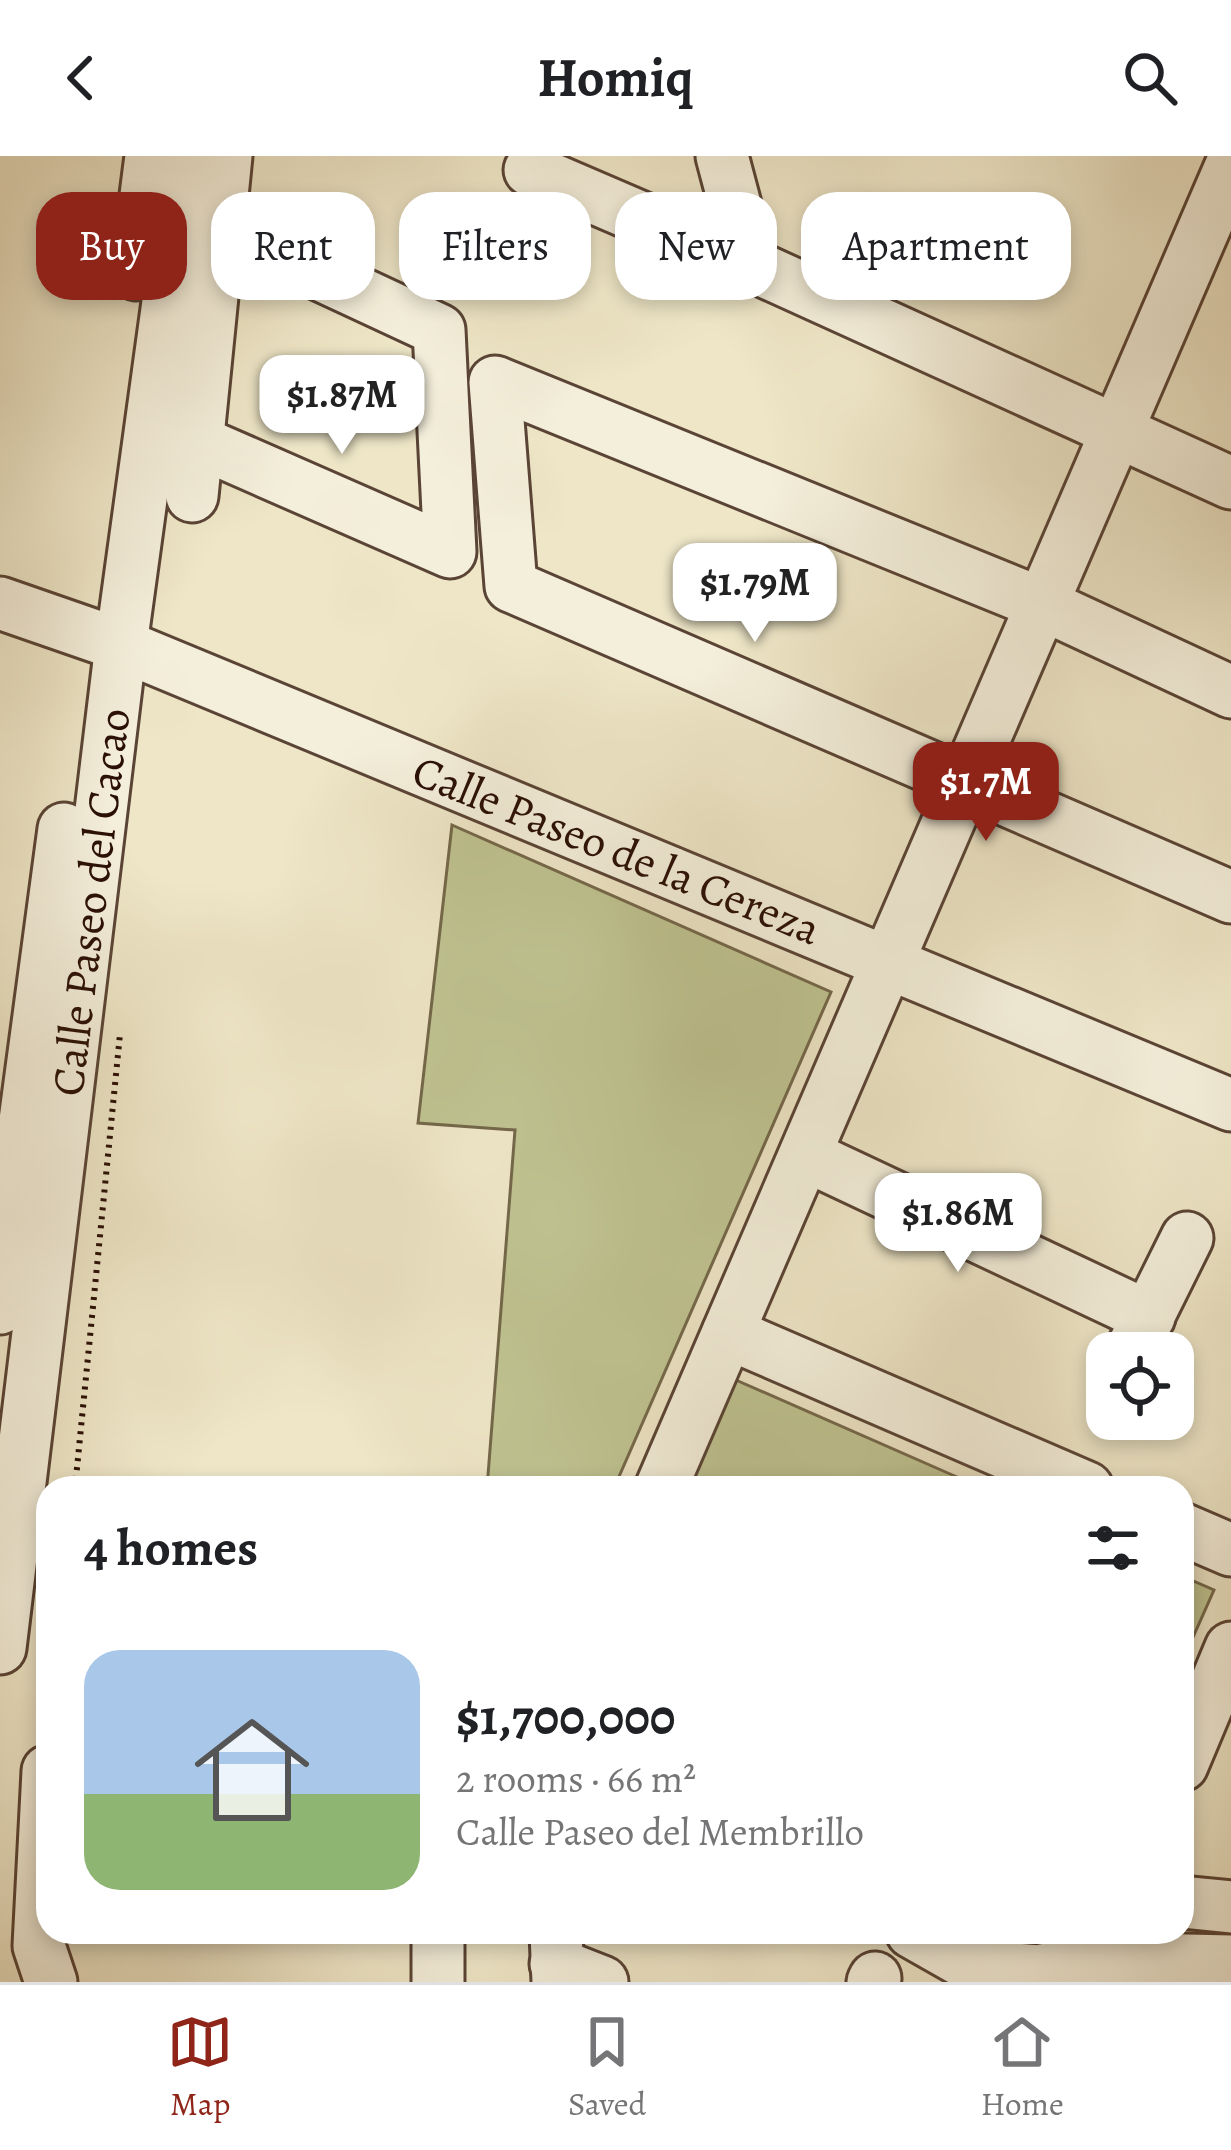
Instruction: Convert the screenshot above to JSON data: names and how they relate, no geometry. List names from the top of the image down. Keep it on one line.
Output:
{"streets":{"street":["Calle Paseo de la Cereza","Calle Paseo del Cacao"]},"crossings":[["Calle Paseo de la Cereza","Calle Paseo del Cacao"]],"page":{"header":"Homiq","chip":["Buy","Rent","Filters","New","Apartment"],"price":["$1.87M","$1.79M","$1.7M","$1.86M"],"heading":"4 homes","list":[{"name":"$1,700,000","note":"2 rooms · 66 m² · Calle Paseo del Membrillo"}],"tabs":["Map","Saved","Home"]}}
